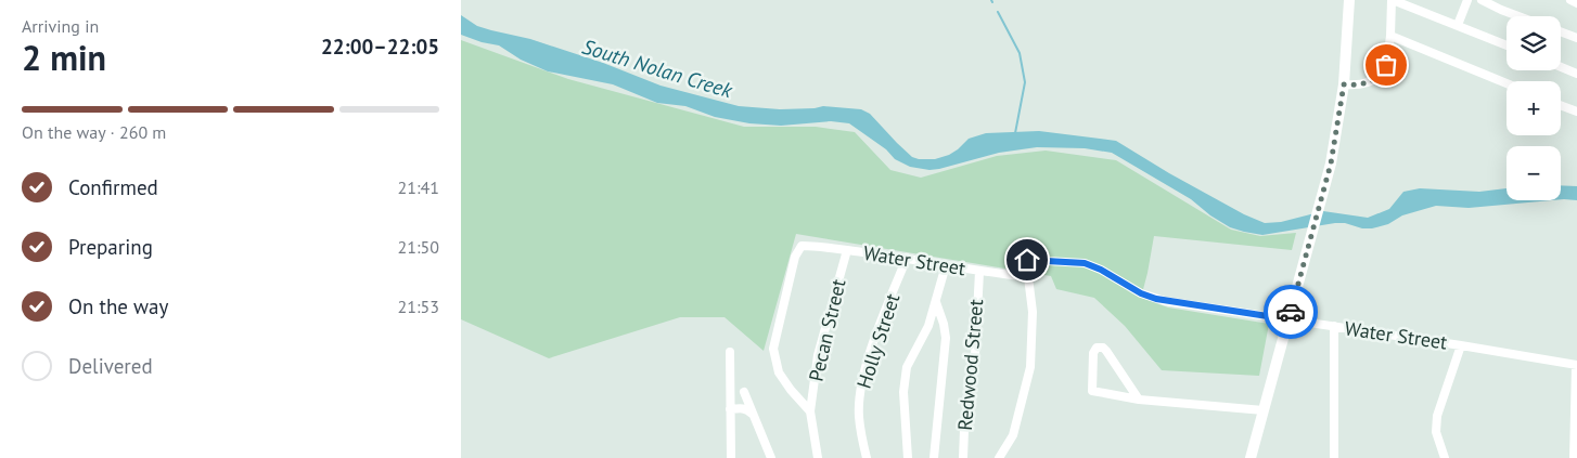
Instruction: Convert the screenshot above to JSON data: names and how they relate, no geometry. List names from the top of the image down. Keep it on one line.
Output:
{"streets":{"street":["Water Street","Pecan Street","Holly Street","Redwood Street"]},"crossings":[["Water Street","Pecan Street"],["Water Street","Holly Street"],["Water Street","Redwood Street"]],"water":["South Nolan Creek"],"page":{"heading":["2 min","Arriving in","22:00–22:05"],"map_buttons":["+","−"],"bar":"On the way · 260 m","list":[["Confirmed","21:41"],["Preparing","21:50"],["On the way","21:53"],"Delivered"]}}
